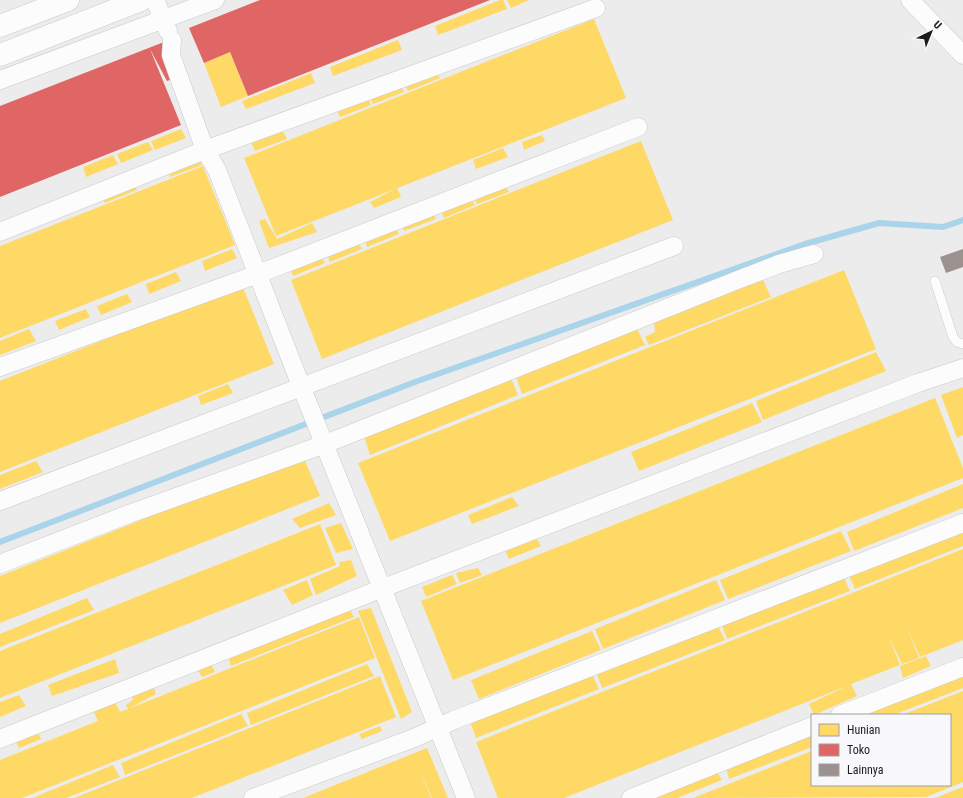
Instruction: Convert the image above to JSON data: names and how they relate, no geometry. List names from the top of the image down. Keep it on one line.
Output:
{"legend":["Hunian","Toko","Lainnya"],"north":"top right"}
